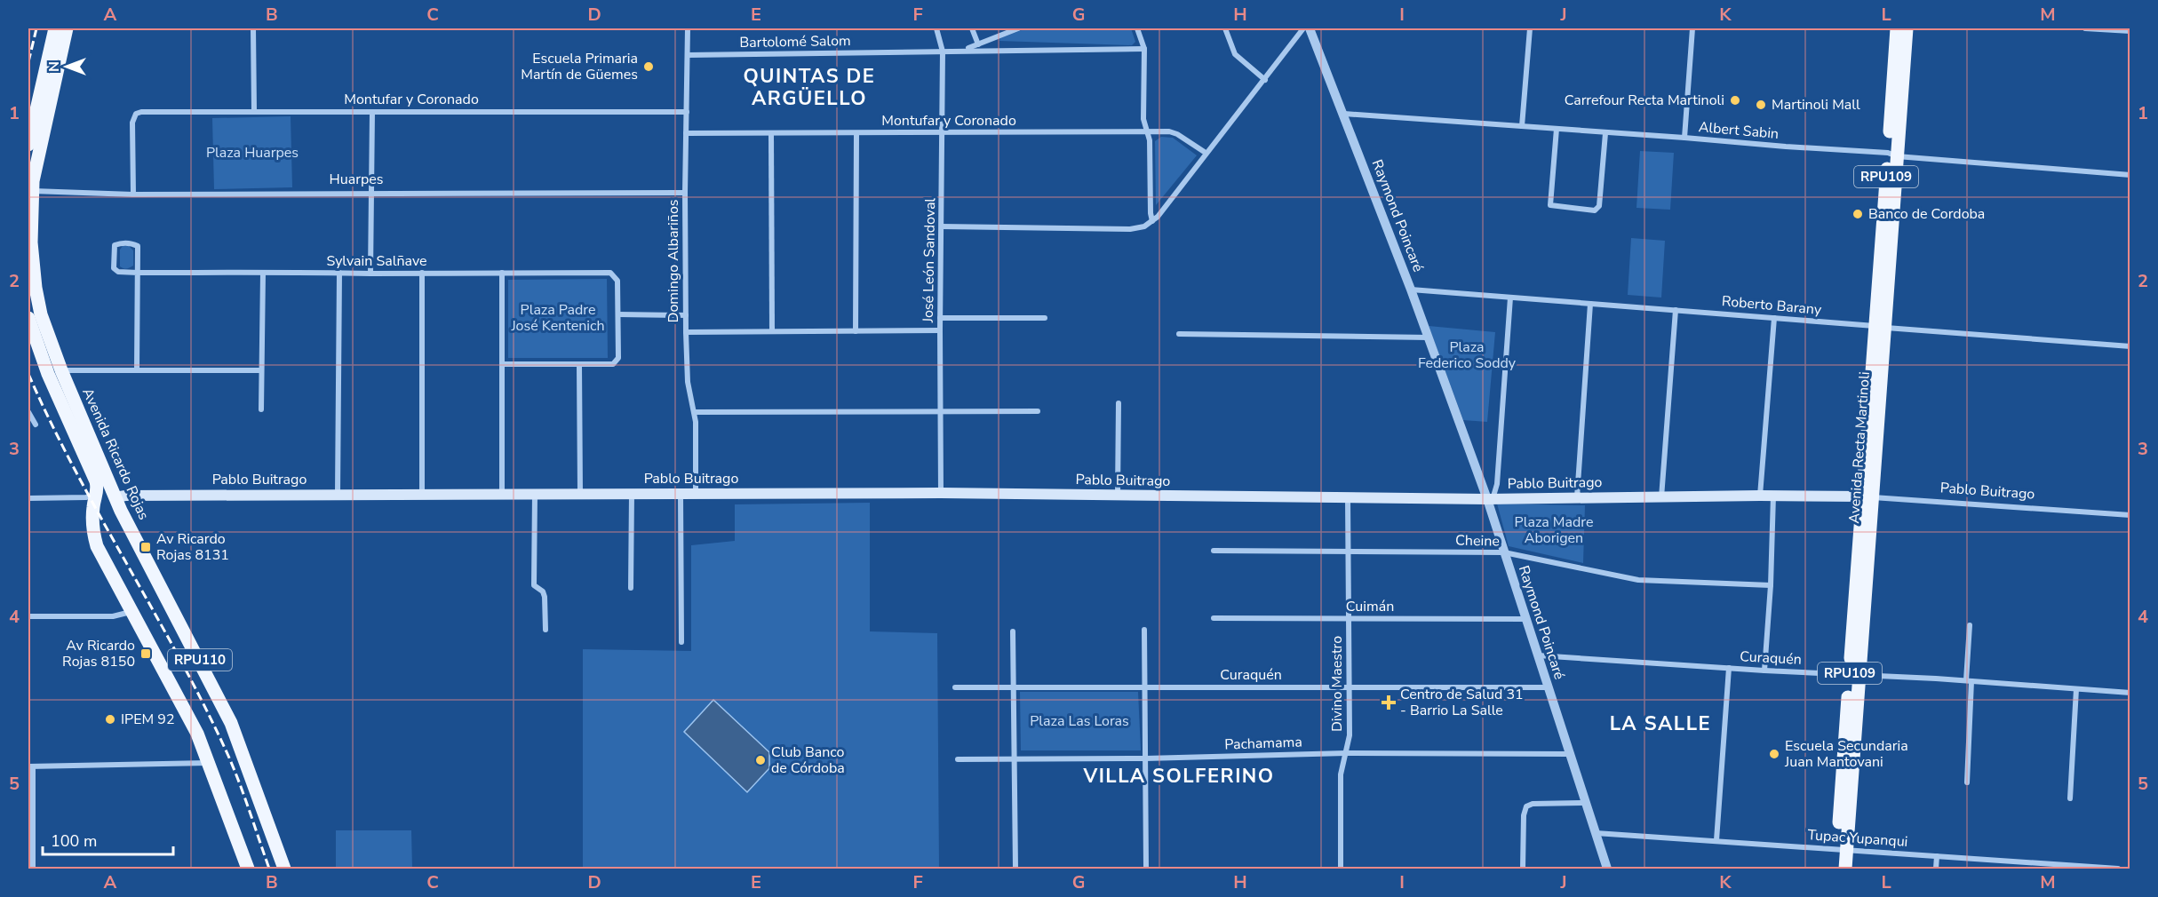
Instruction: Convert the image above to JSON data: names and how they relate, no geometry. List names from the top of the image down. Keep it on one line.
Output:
{"streets":{"main road":["RPU109","Avenida Recta Martinoli","Avenida Ricardo Rojas","Pablo Buitrago","RPU110"],"street":["Bartolomé Salom","Montufar y Coronado","Albert Sabin","Huarpes","Raymond Poincaré","José León Sandoval","Sylvain Salñave","Domingo Albariños","Roberto Barany","Cheine","Cuimán","Curaquén","Divino Maestro","Pachamama","Tupac Yupanqui"]},"crossings":[["Bartolomé Salom","José León Sandoval"],["Bartolomé Salom","Domingo Albariños"],["Montufar y Coronado","Huarpes"],["Montufar y Coronado","José León Sandoval"],["Montufar y Coronado","Domingo Albariños"],["Albert Sabin","Raymond Poincaré"],["Albert Sabin","Avenida Recta Martinoli"],["Huarpes","Domingo Albariños"],["Huarpes","Avenida Ricardo Rojas"],["Raymond Poincaré","Roberto Barany"],["Raymond Poincaré","Pablo Buitrago"],["Raymond Poincaré","Cheine"],["Raymond Poincaré","Cuimán"],["Raymond Poincaré","Curaquén"],["Raymond Poincaré","Pachamama"],["Raymond Poincaré","Tupac Yupanqui"],["José León Sandoval","Pablo Buitrago"],["Domingo Albariños","Pablo Buitrago"],["Roberto Barany","Avenida Recta Martinoli"],["Avenida Recta Martinoli","Pablo Buitrago"],["Avenida Recta Martinoli","Curaquén"],["Avenida Recta Martinoli","Tupac Yupanqui"],["Avenida Ricardo Rojas","Pablo Buitrago"],["Pablo Buitrago","Divino Maestro"],["Cheine","Divino Maestro"],["Cuimán","Divino Maestro"],["Curaquén","Divino Maestro"],["Divino Maestro","Pachamama"]],"districts":["QUINTAS DE ARGÜELLO","LA SALLE","VILLA SOLFERINO"],"parks":["Plaza Huarpes","Plaza Padre José Kentenich","Plaza Federico Soddy","Plaza Madre Aborigen","Plaza Las Loras"],"places":{"other":["Escuela Primaria Martín de Güemes","Carrefour Recta Martinoli","Martinoli Mall","Banco de Cordoba","IPEM 92","Escuela Secundaria Juan Mantovani","Club Banco de Córdoba"],"transit":["Av Ricardo Rojas 8131","Av Ricardo Rojas 8150"],"health":["Centro de Salud 31 - Barrio La Salle"]},"scale_bar":"100 m","north":"left","grid":{"columns":["A","B","C","D","E","F","G","H","I","J","K","L","M"],"rows":["1","2","3","4","5"]}}
